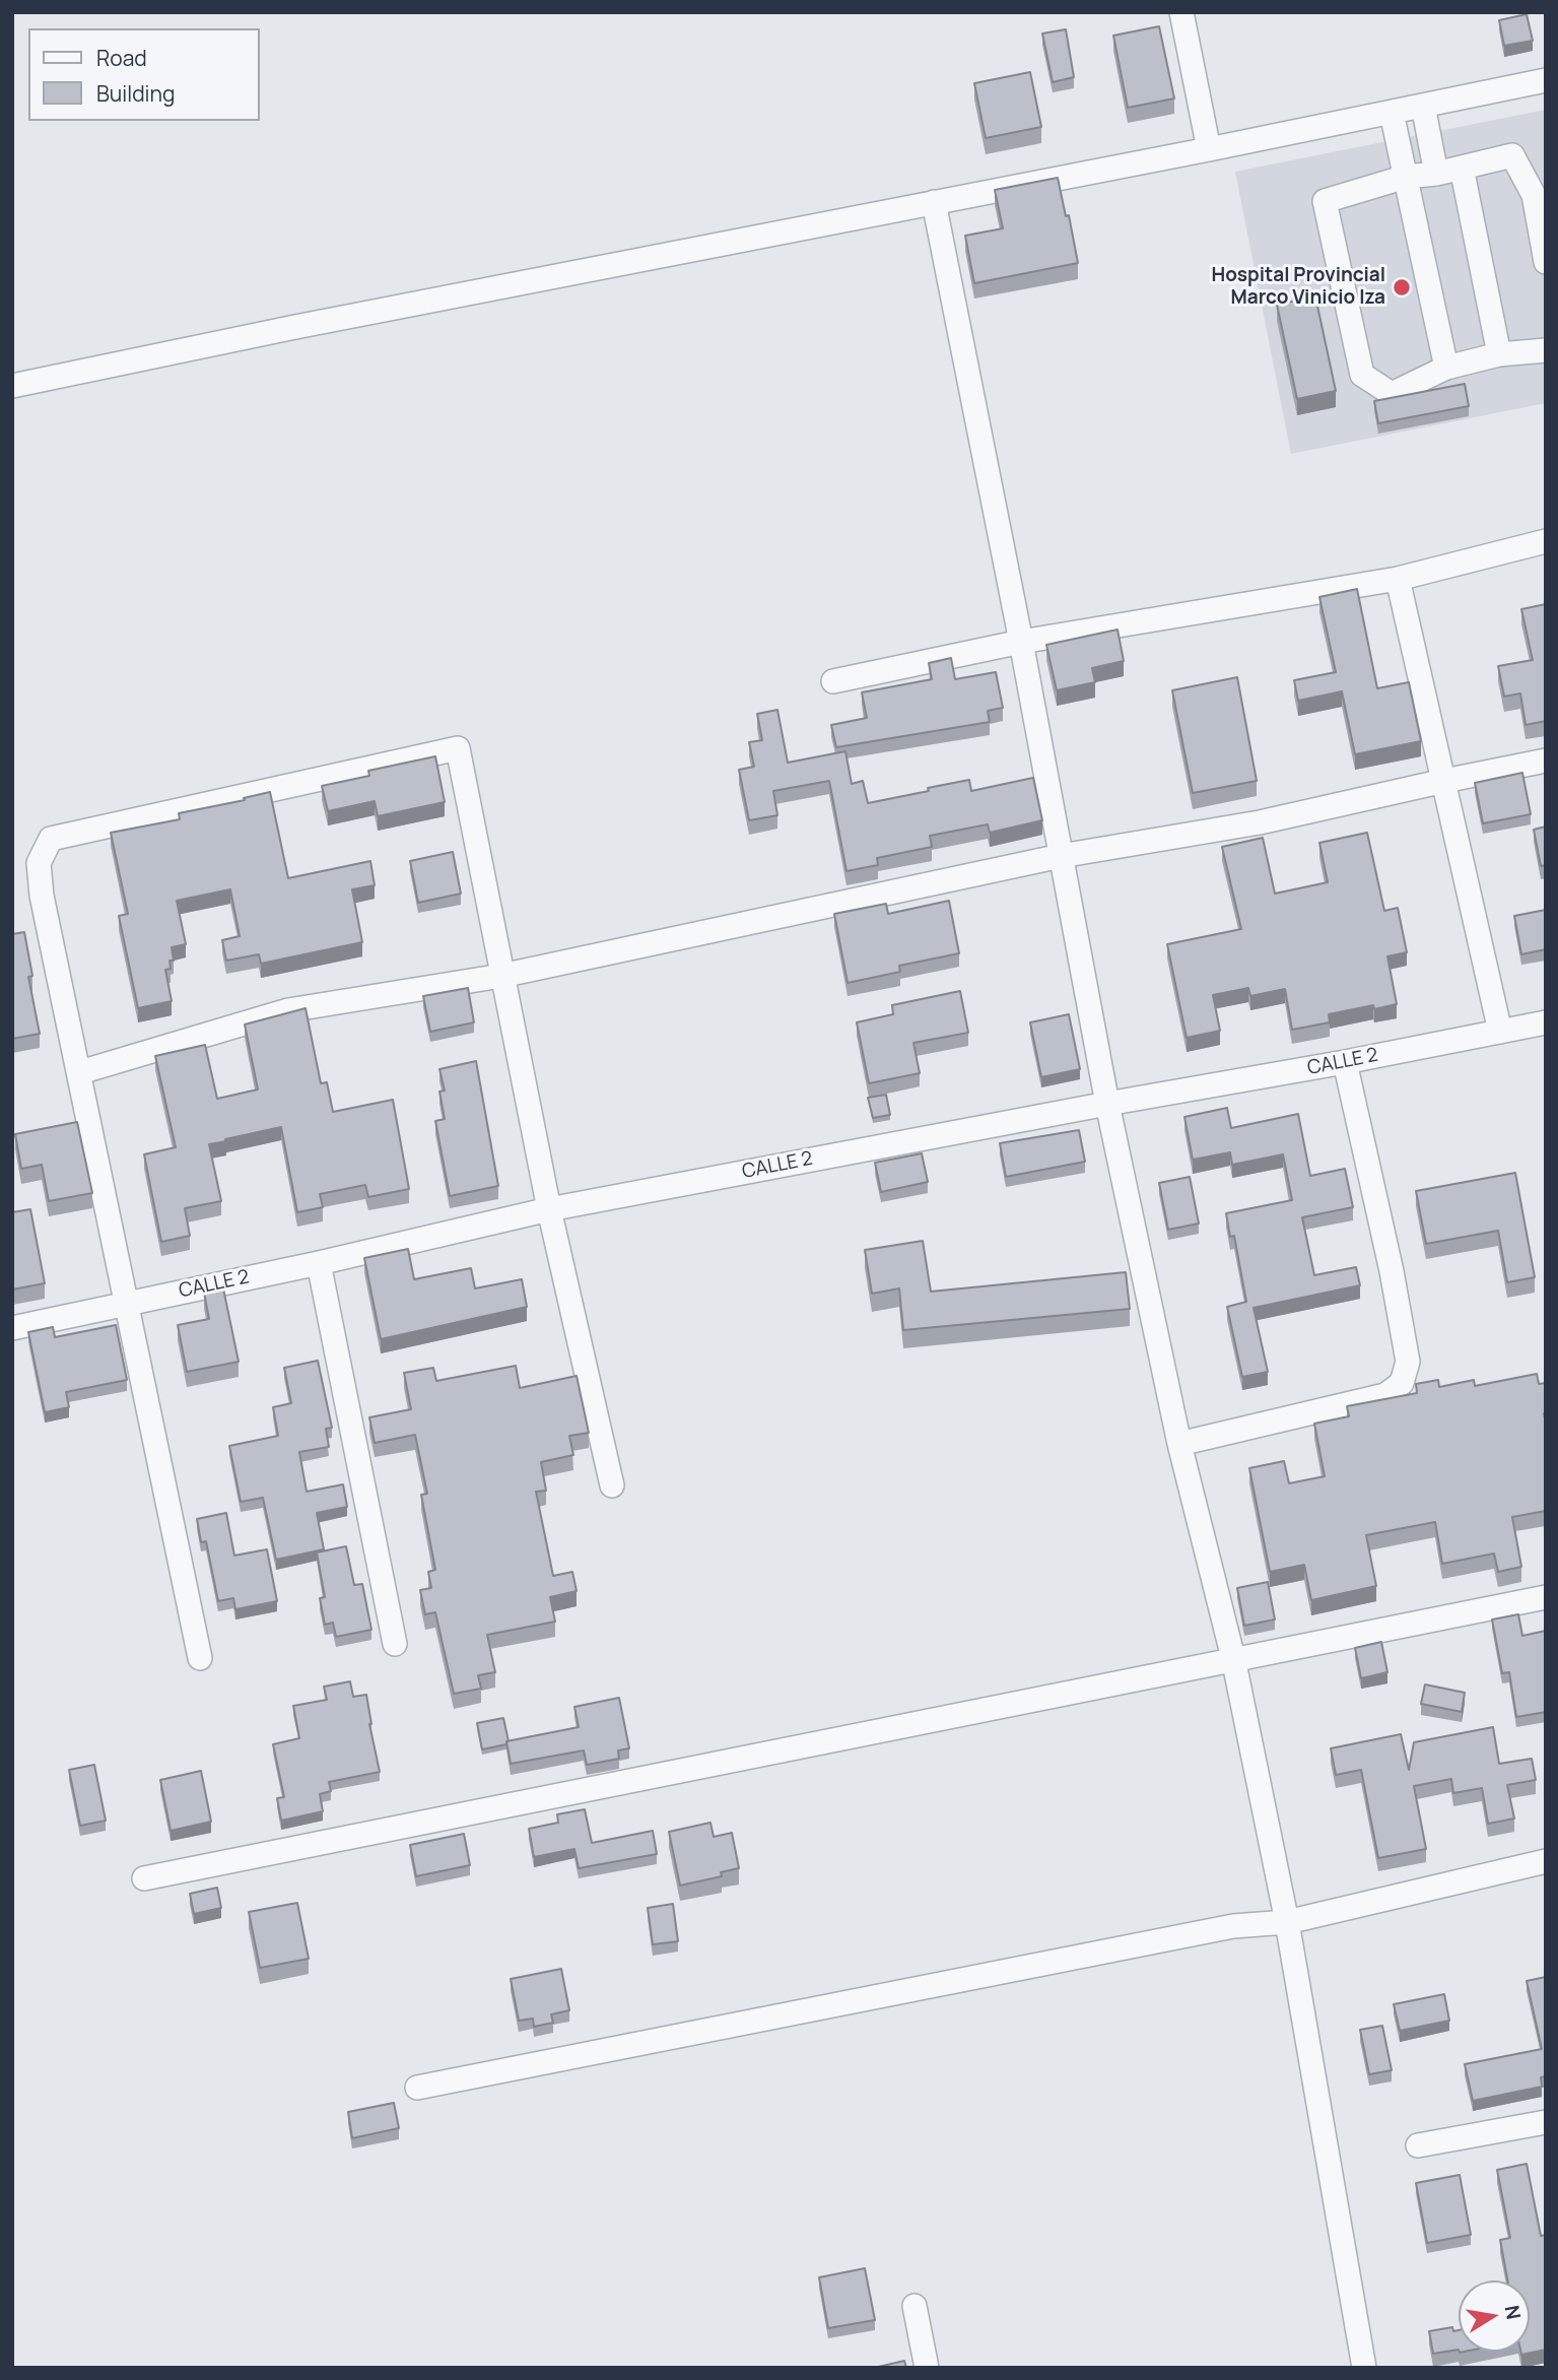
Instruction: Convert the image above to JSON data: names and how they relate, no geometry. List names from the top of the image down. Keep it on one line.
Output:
{"streets":{"street":["CALLE 2"]},"places":["Hospital Provincial Marco Vinicio Iza"],"legend":["Road","Building"],"north":"right"}
